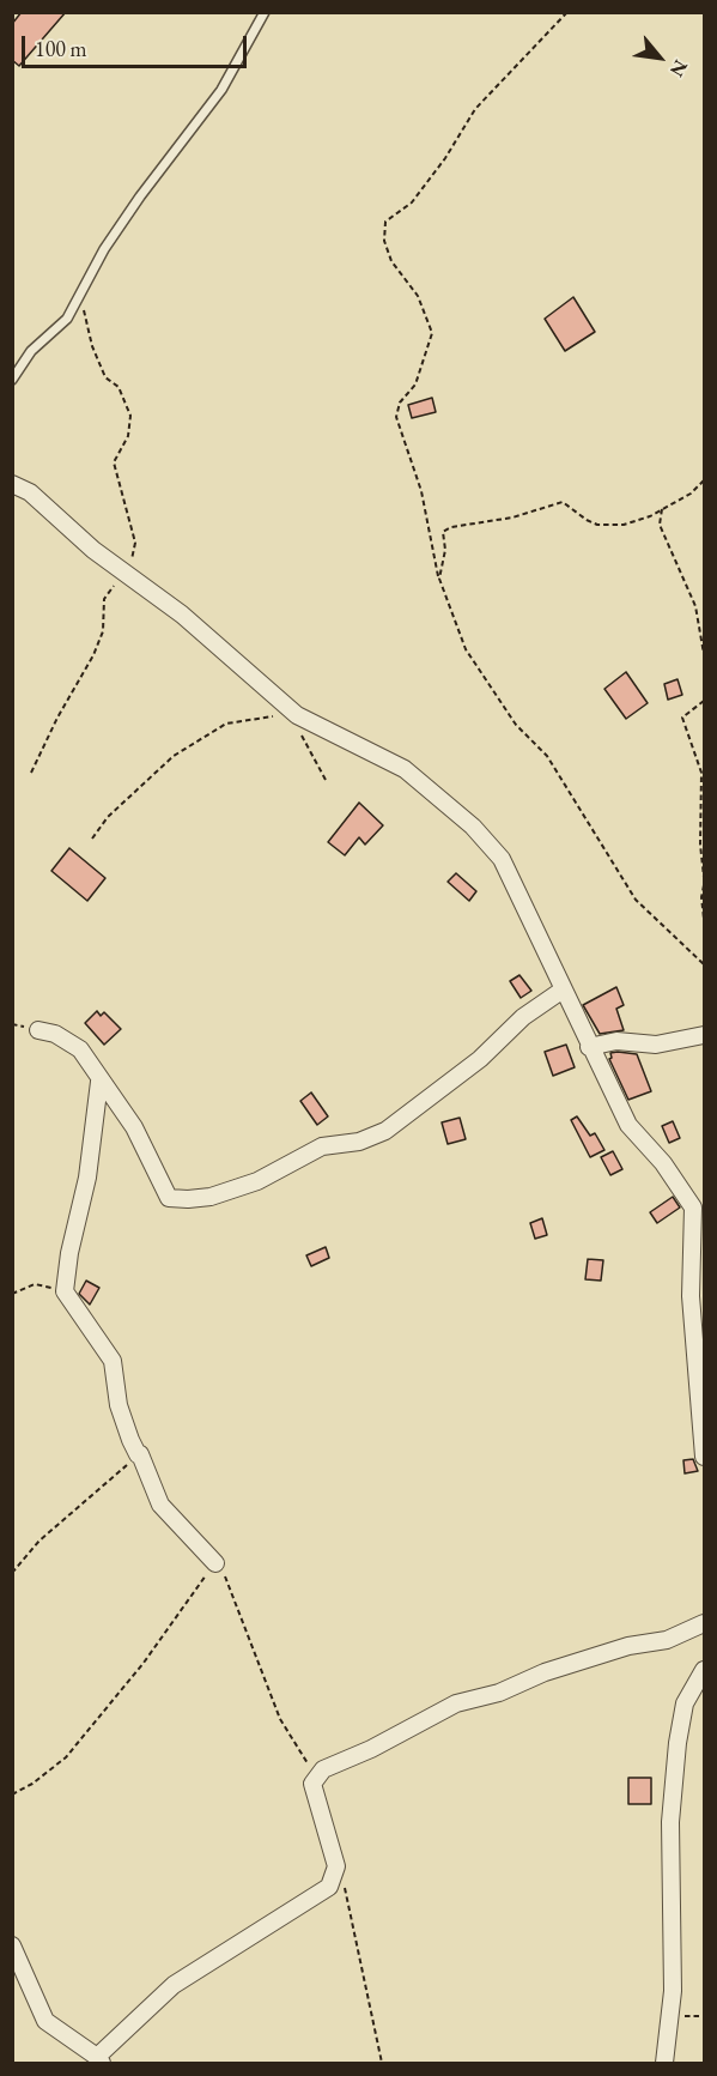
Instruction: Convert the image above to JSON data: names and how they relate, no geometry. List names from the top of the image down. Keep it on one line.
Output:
{"scale_bar":"100 m","north":"bottom right"}
